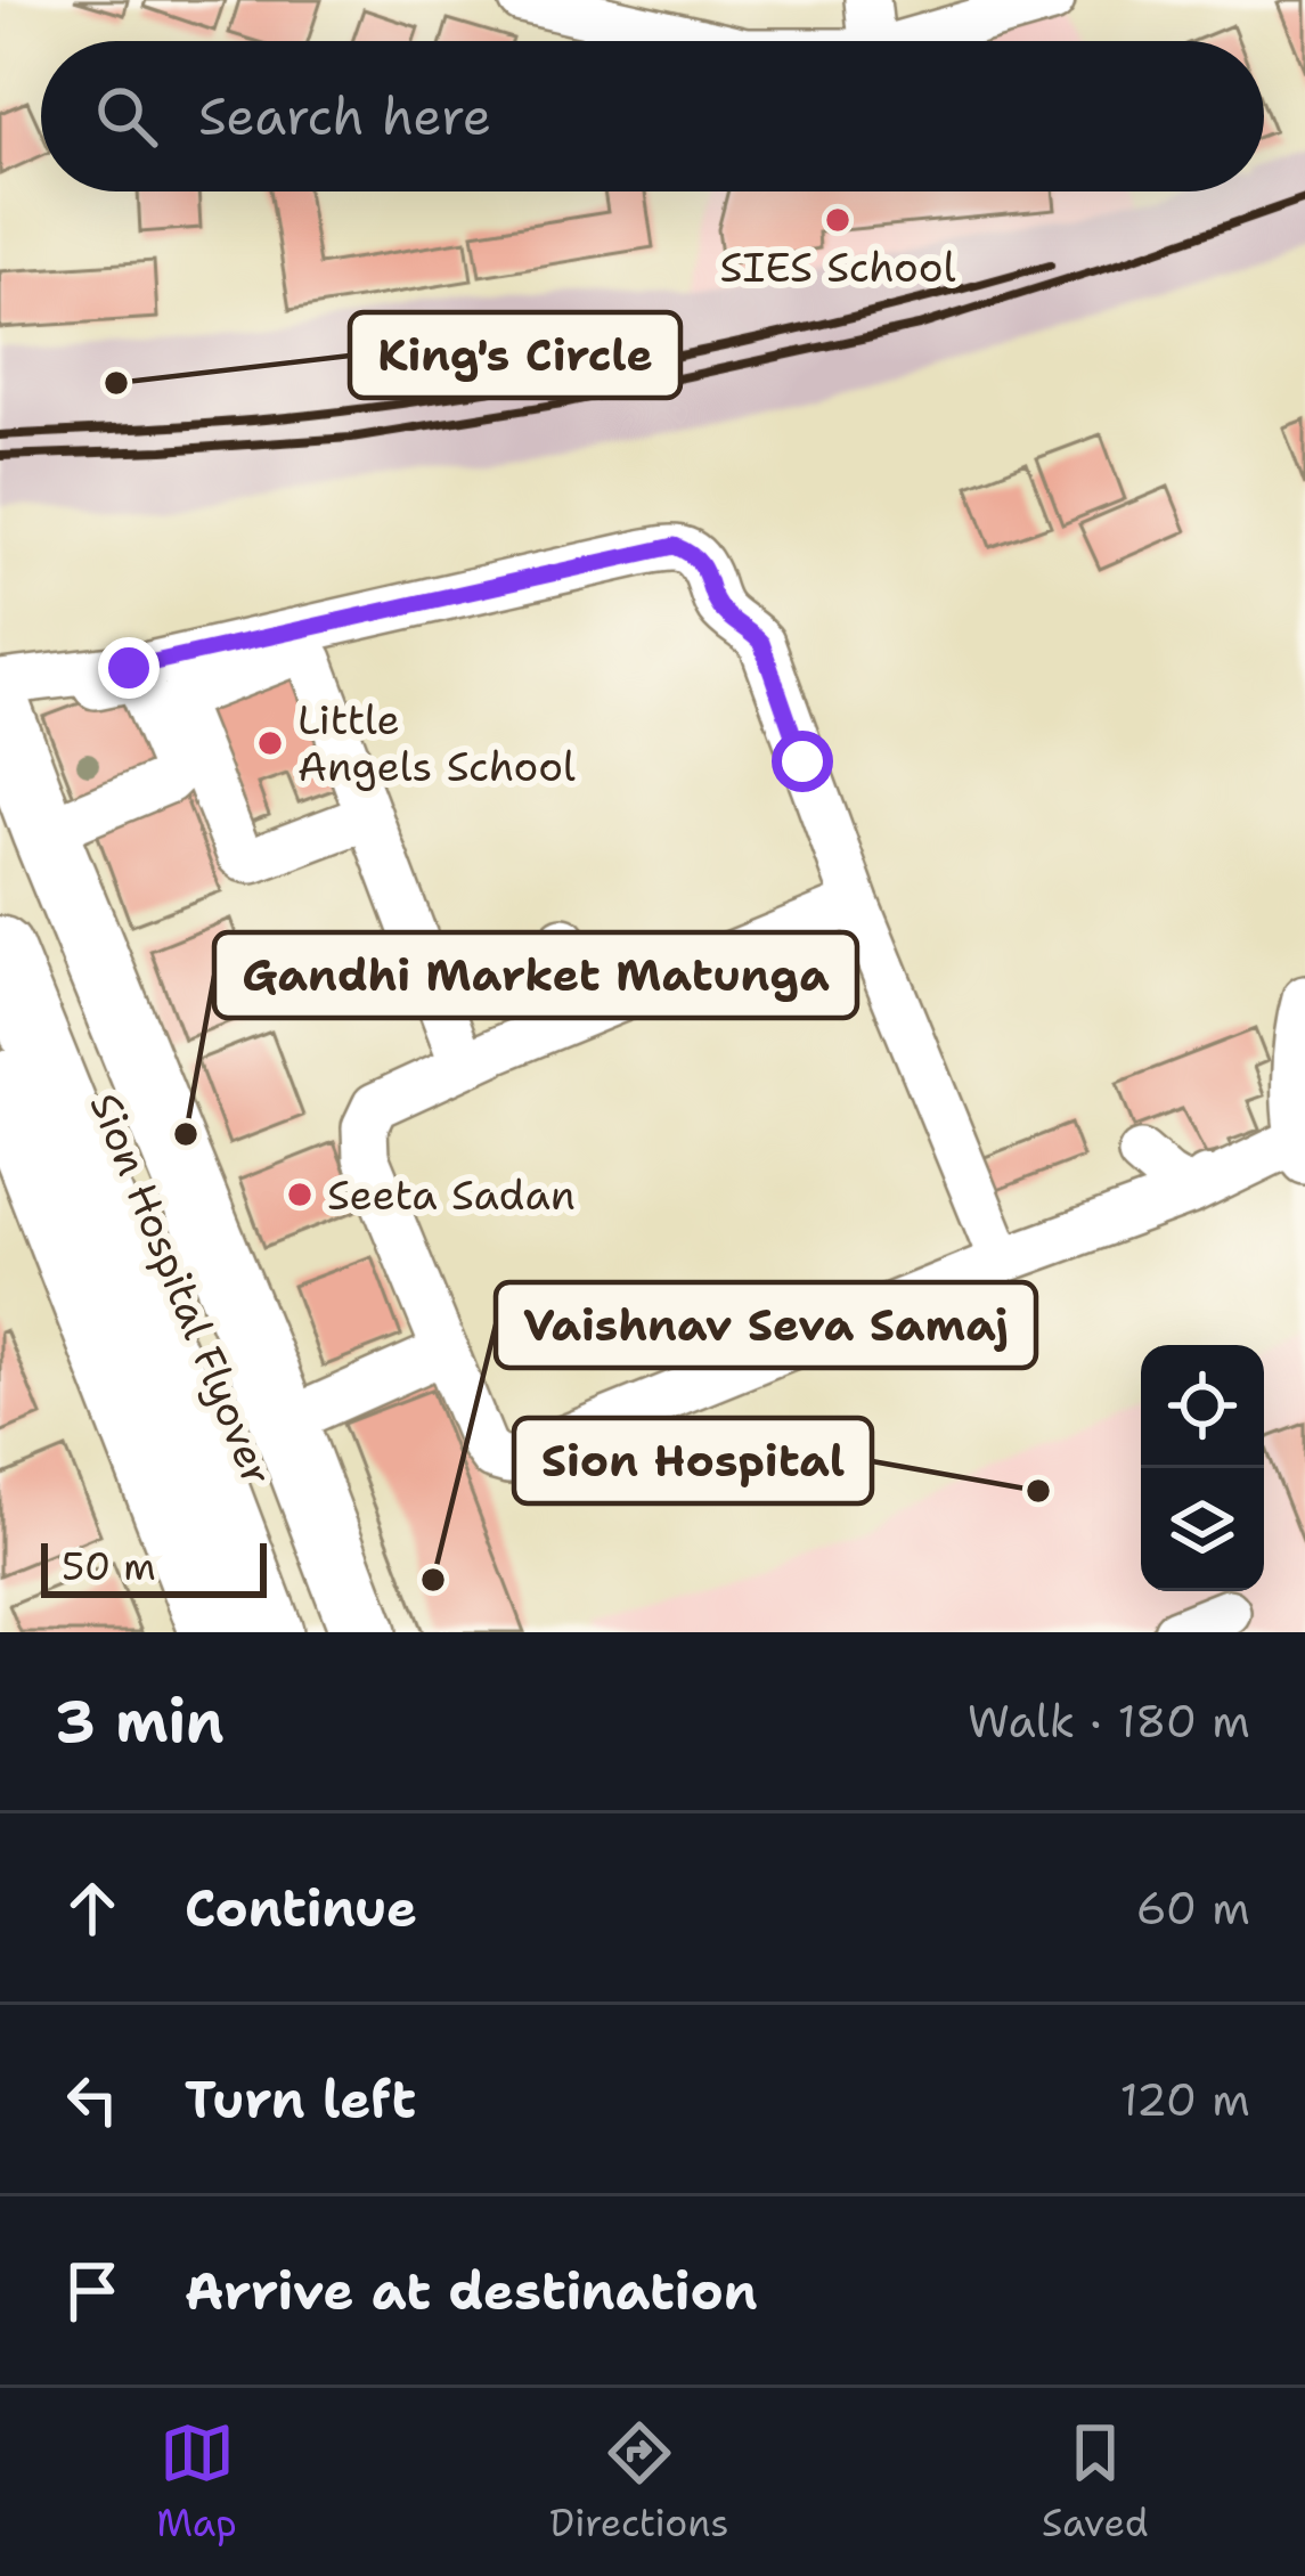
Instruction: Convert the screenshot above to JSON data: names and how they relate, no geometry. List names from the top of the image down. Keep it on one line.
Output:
{"streets":{"highway":["Sion Hospital Flyover"]},"places":["SIES School","King's Circle","Little Angels School","Gandhi Market Matunga","Seeta Sadan","Sion Hospital","Vaishnav Seva Samaj"],"scale_bar":"50 m","page":{"search":"Search here","scale":"50 m","heading":["3 min","Walk · 180 m"],"list":[["Continue","60 m"],["Turn left","120 m"],"Arrive at destination"],"nav":["Map","Directions","Saved"]}}
